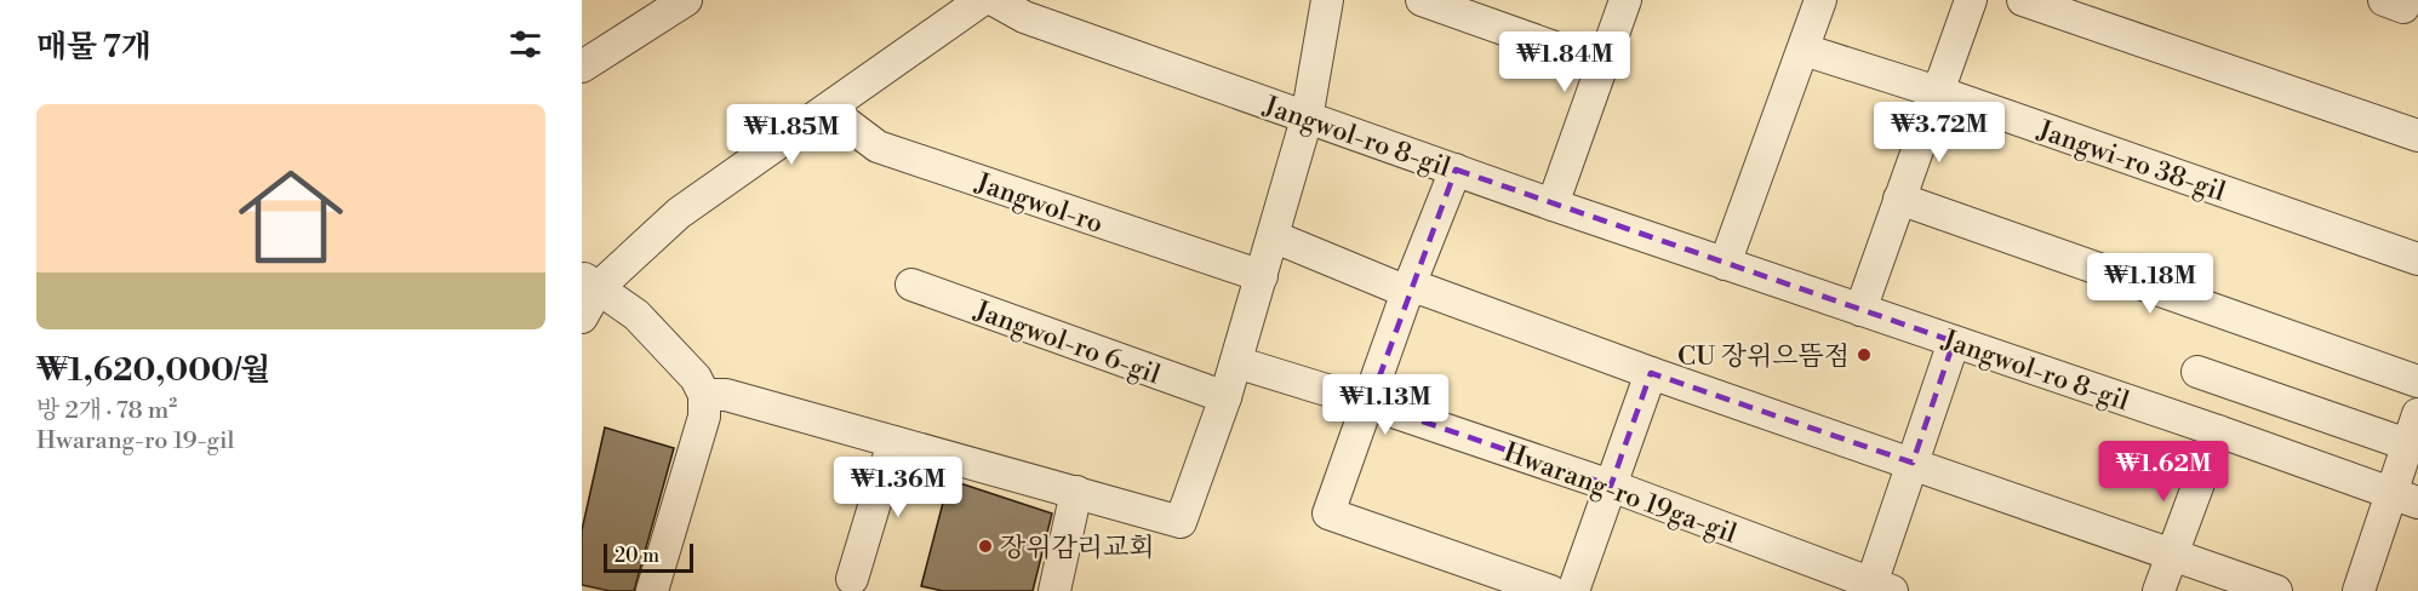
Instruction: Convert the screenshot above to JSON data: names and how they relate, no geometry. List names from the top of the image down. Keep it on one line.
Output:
{"streets":{"street":["Jangwol-ro 8-gil","Jangwi-ro 38-gil","Jangwol-ro","Jangwol-ro 6-gil","Hwarang-ro 19ga-gil"]},"crossings":[["Jangwol-ro 8-gil","Hwarang-ro 19ga-gil"]],"places":["CU 장위으뜸점","장위감리교회"],"scale_bar":"20 m","page":{"heading":"매물 7개","price":["₩1.84M","₩3.72M","₩1.85M","₩1.18M","₩1.13M","₩1.62M","₩1.36M"],"list":[{"name":"₩1,620,000/월","note":"방 2개 · 78 m² · Hwarang-ro 19-gil"}],"scale":"20 m"}}
